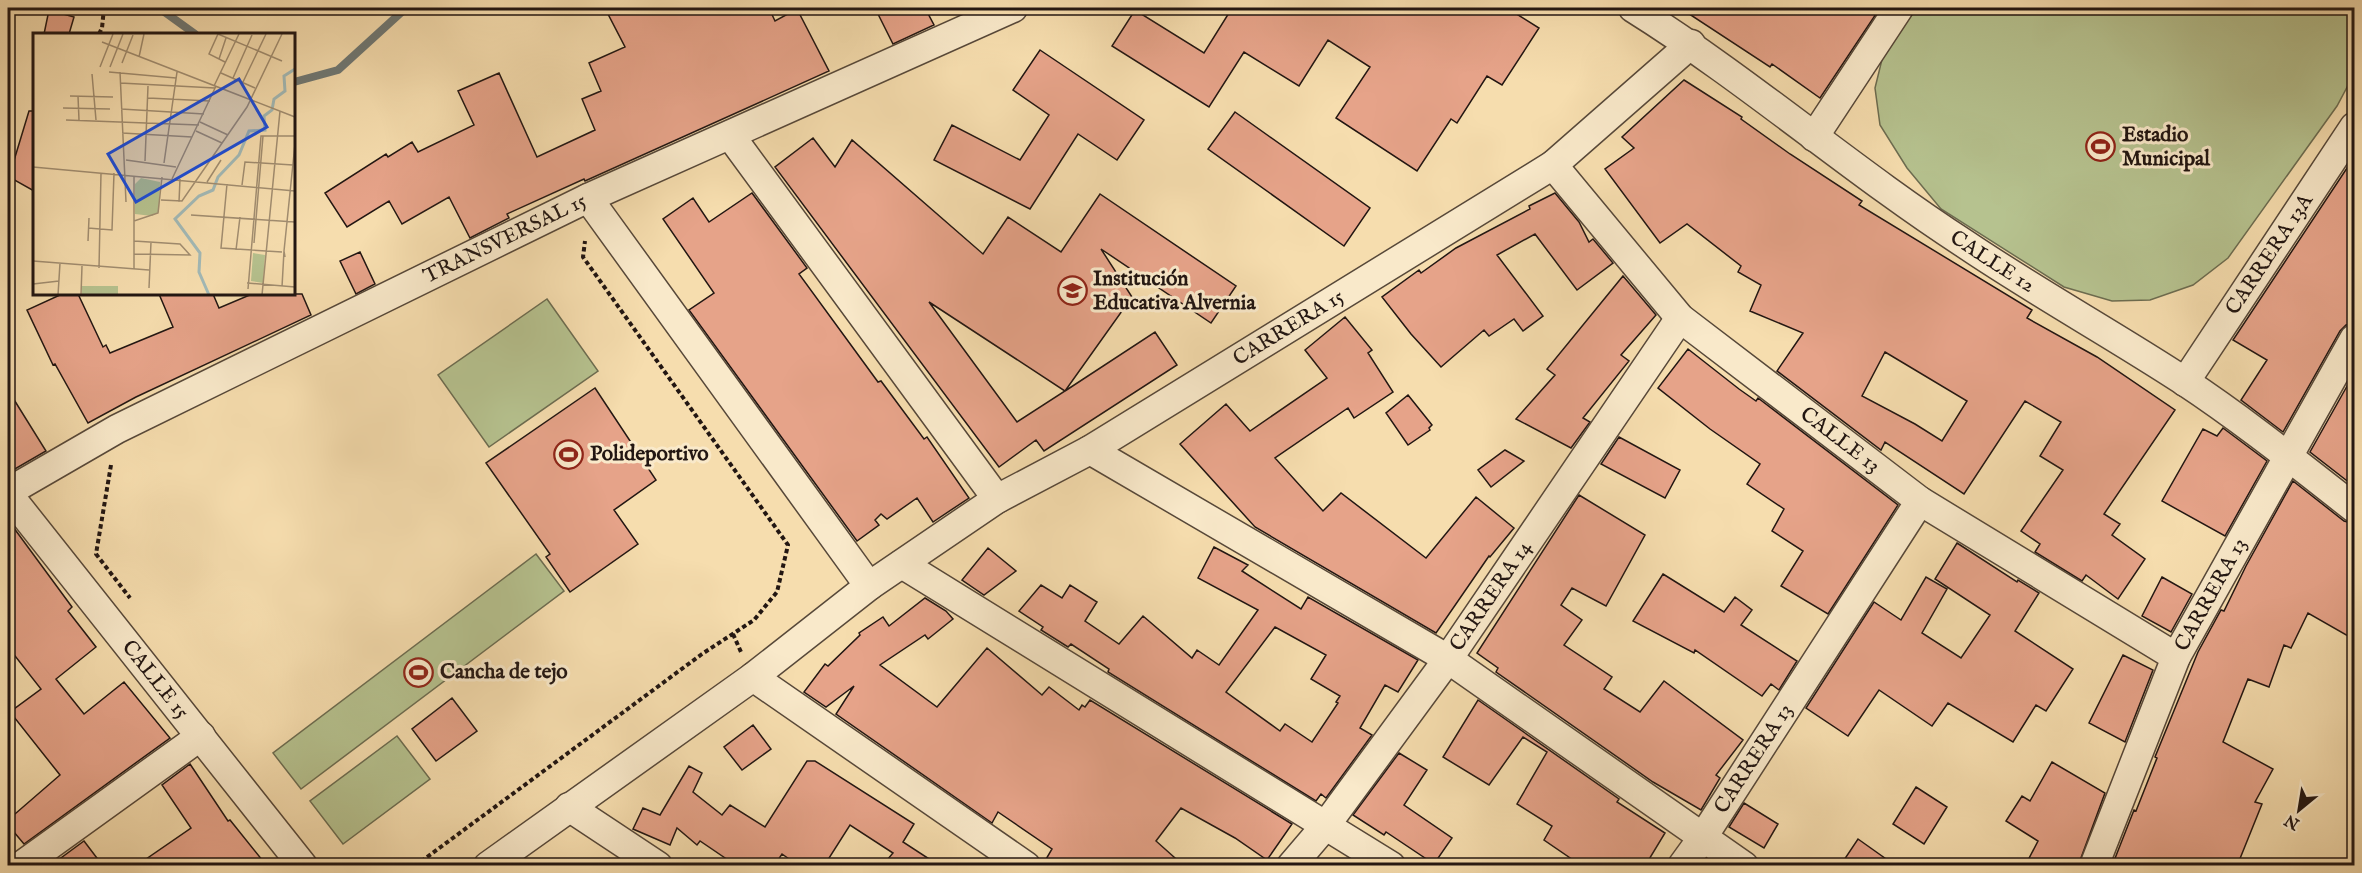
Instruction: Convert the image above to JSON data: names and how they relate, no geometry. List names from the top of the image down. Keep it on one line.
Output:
{"streets":{"street":["TRANSVERSAL 15","CARRERA 13A","CALLE 12","CARRERA 15","CALLE 13","CARRERA 14","CARRERA 13","CALLE 15"]},"crossings":[["TRANSVERSAL 15","CALLE 15"],["CARRERA 13A","CALLE 12"],["CALLE 12","CARRERA 15"],["CALLE 12","CARRERA 13"],["CARRERA 15","CALLE 13"],["CALLE 13","CARRERA 14"],["CALLE 13","CARRERA 13"]],"places":{"sports":["Estadio Municipal","Polideportivo","Cancha de tejo"],"school or university":["Institución Educativa Alvernia"]},"north":"bottom left"}
